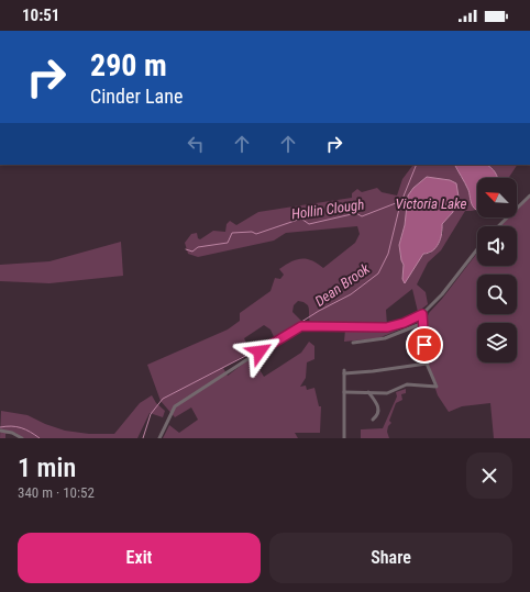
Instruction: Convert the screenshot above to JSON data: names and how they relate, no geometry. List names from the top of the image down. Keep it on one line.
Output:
{"water":["Victoria Lake","Hollin Clough","Dean Brook"],"north":"top left","page":{"status":"10:51","turn":["290 m","Cinder Lane"],"heading":["1 min","340 m · 10:52"],"buttons":["Exit","Share"]}}
